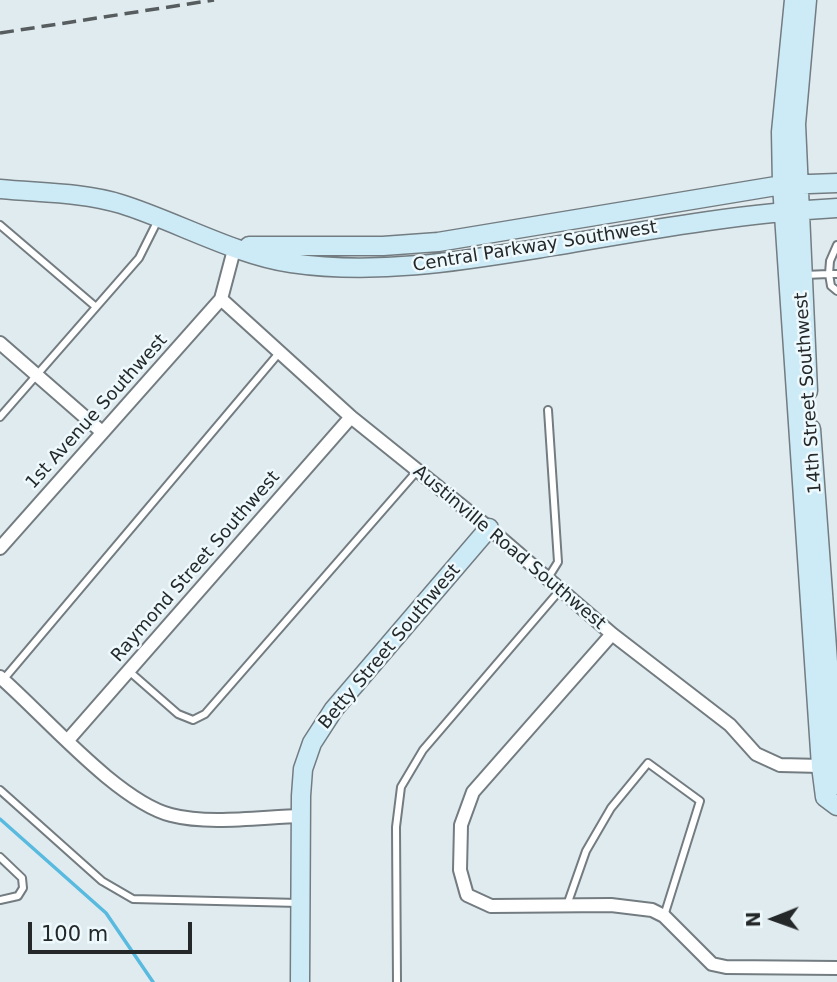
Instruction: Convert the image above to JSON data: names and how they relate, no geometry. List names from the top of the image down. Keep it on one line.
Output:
{"streets":{"street":["Central Parkway Southwest","14th Street Southwest","1st Avenue Southwest","Austinville Road Southwest","Raymond Street Southwest","Betty Street Southwest"]},"crossings":[["Central Parkway Southwest","14th Street Southwest"],["14th Street Southwest","Austinville Road Southwest"],["1st Avenue Southwest","Austinville Road Southwest"],["Austinville Road Southwest","Raymond Street Southwest"],["Austinville Road Southwest","Betty Street Southwest"]],"scale_bar":"100 m","north":"left"}
